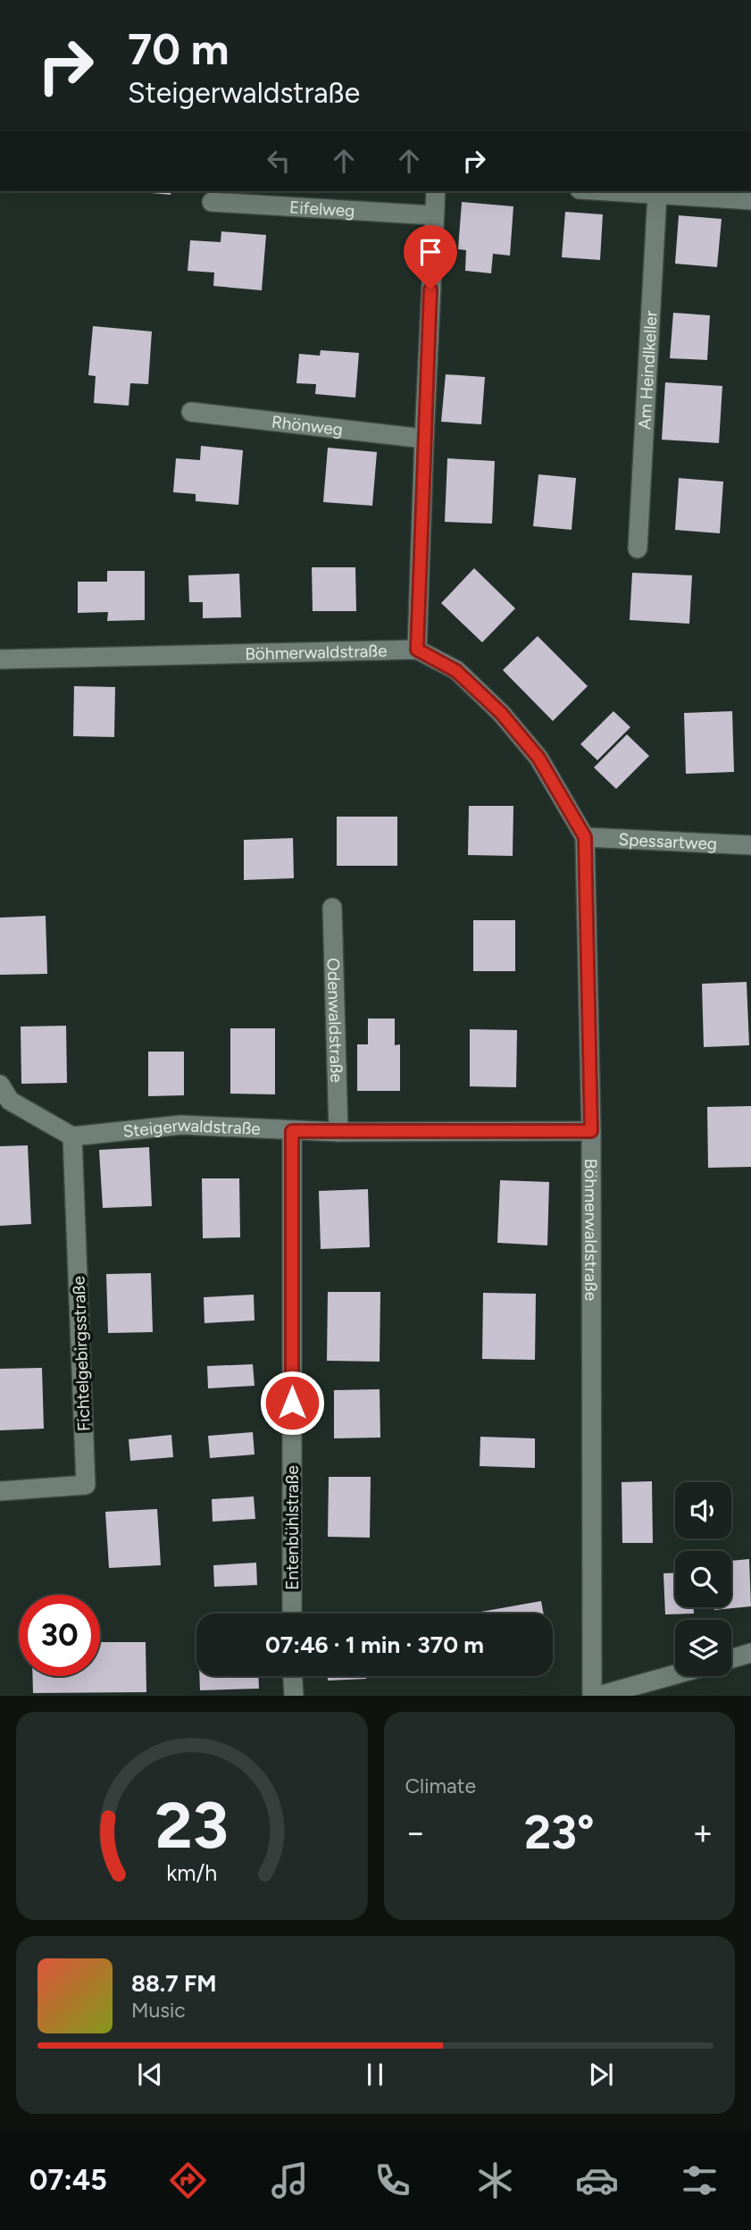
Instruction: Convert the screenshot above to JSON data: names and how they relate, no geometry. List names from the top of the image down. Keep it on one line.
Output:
{"streets":{"street":["Eifelweg","Am Heindlkeller","Rhönweg","Böhmerwaldstraße","Spessartweg","Odenwaldstraße","Steigerwaldstraße","Fichtelgebirgsstraße","Entenbühlstraße"]},"crossings":[["Böhmerwaldstraße","Spessartweg"],["Böhmerwaldstraße","Steigerwaldstraße"],["Odenwaldstraße","Steigerwaldstraße"],["Steigerwaldstraße","Fichtelgebirgsstraße"],["Steigerwaldstraße","Entenbühlstraße"]],"page":{"turn":["70 m","Steigerwaldstraße"],"limit":"30","trip":"07:46 · 1 min · 370 m","tile":"Climate","heat":["−","23°","+"],"song":["88.7 FM","Music"],"tabs":"07:45","gauge":["23","km/h"]}}
